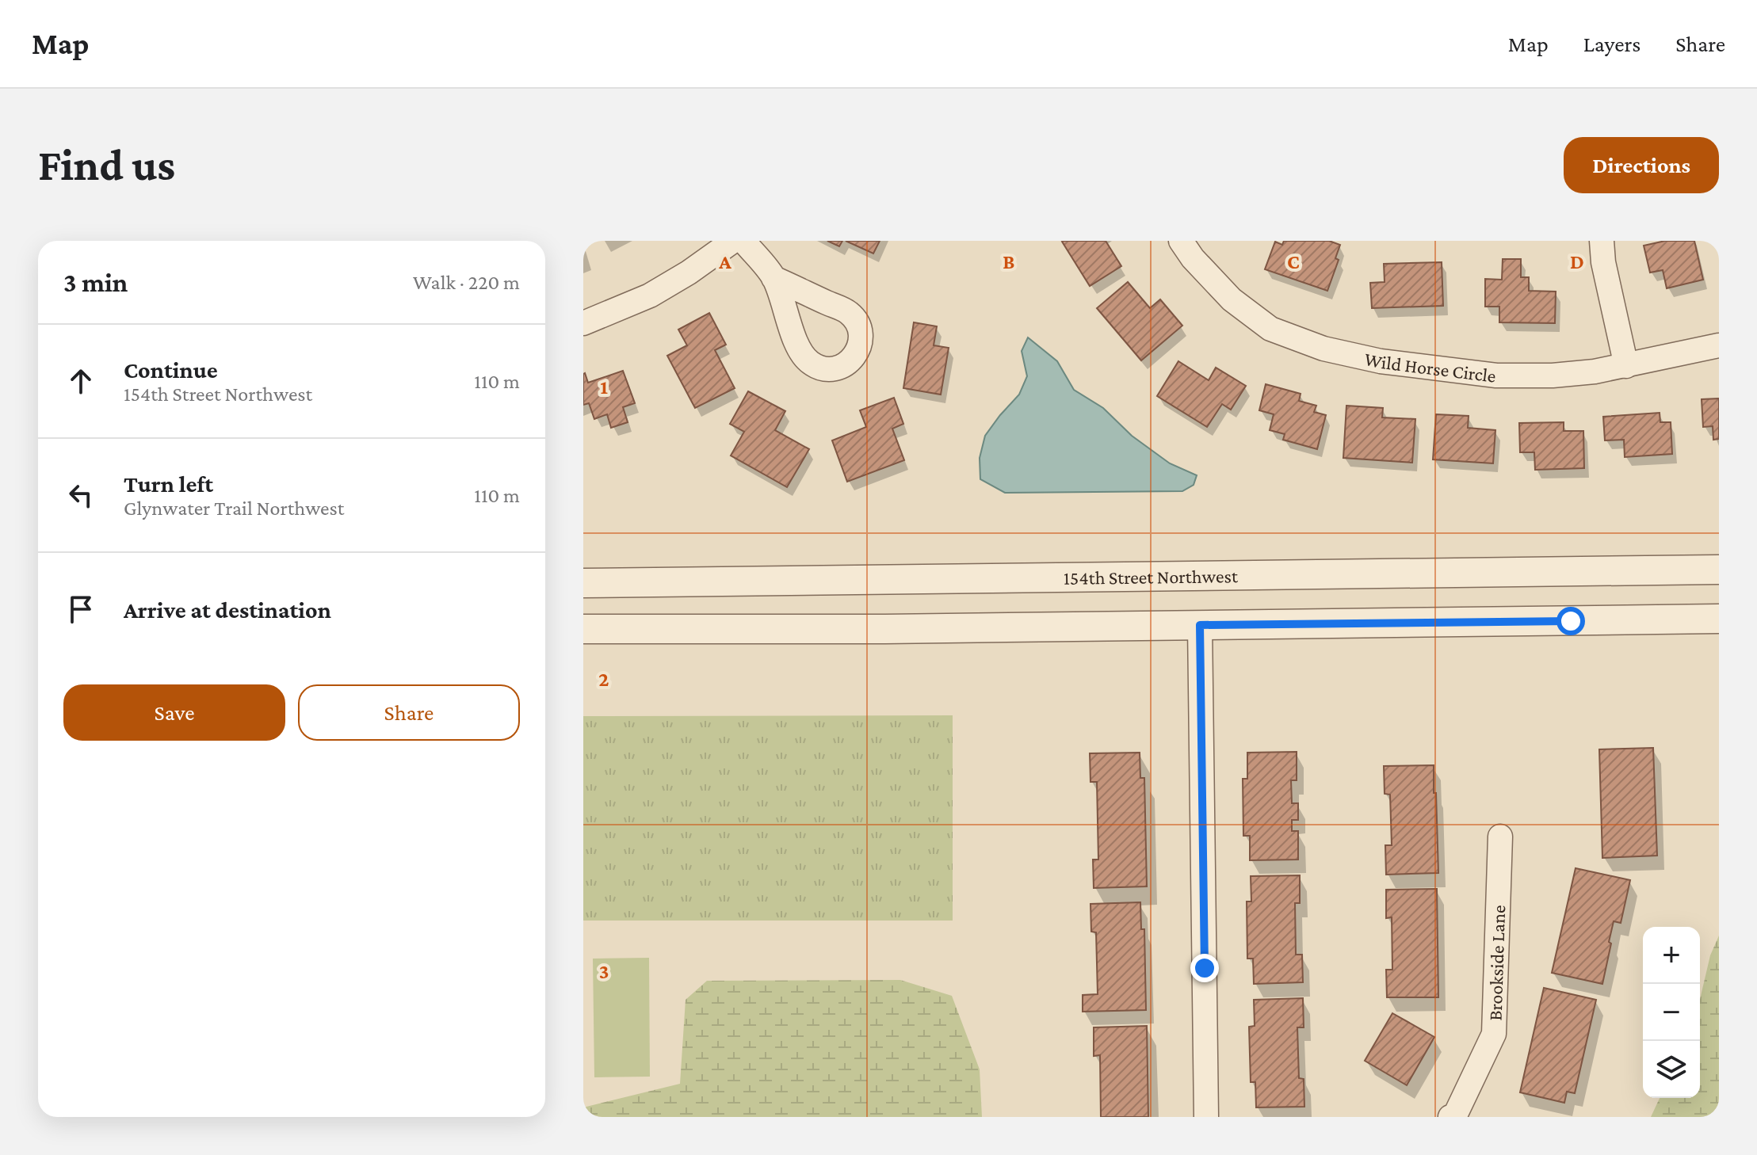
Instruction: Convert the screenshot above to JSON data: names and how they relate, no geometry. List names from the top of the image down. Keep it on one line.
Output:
{"streets":{"street":["Wild Horse Circle","154th Street Northwest","Brookside Lane"]},"page":{"header":"Map","nav":["Map","Layers","Share"],"buttons":["Directions",["Save","Share"]],"title":"Find us","heading":["3 min","Walk · 220 m"],"list":[["Continue","154th Street Northwest","110 m"],["Turn left","Glynwater Trail Northwest","110 m"],"Arrive at destination"],"map_buttons":["+","−"]},"grid":{"columns":["A","B","C","D"],"rows":["1","2","3"]}}
